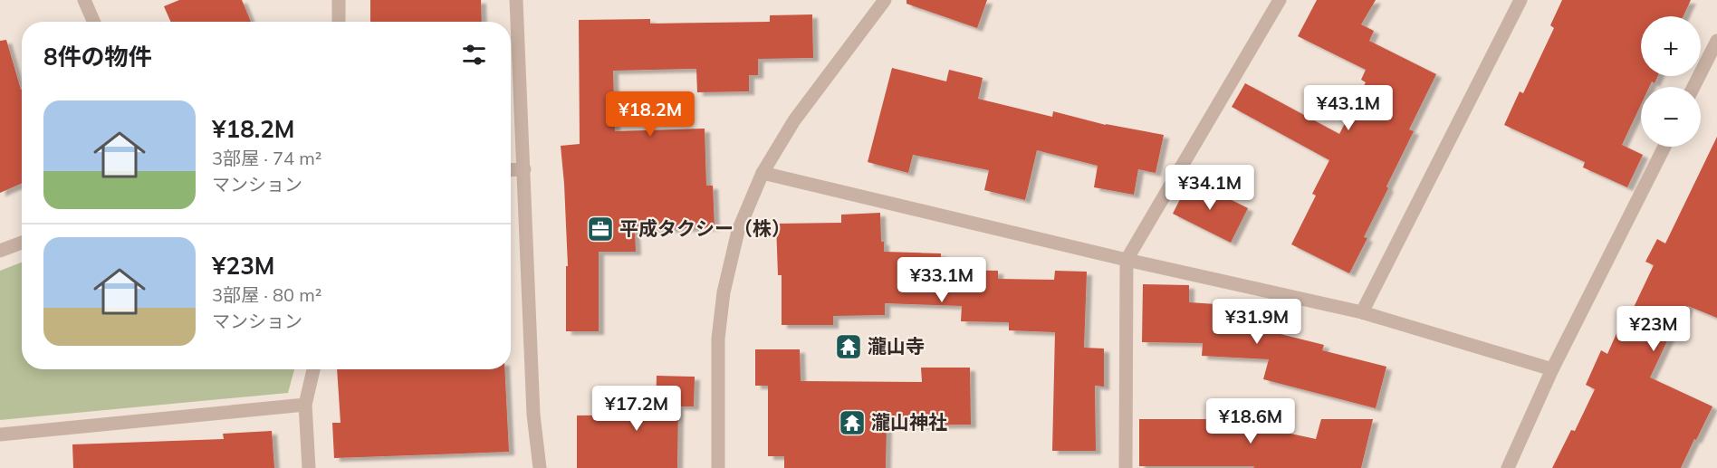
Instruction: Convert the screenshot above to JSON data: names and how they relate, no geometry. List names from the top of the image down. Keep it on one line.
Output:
{"places":{"office":["平成タクシー（株）"],"temple":["瀧山寺","瀧山神社"]},"page":{"map_buttons":["+","−"],"heading":"8件の物件","price":["¥43.1M","¥18.2M","¥34.1M","¥33.1M","¥31.9M","¥23M","¥17.2M","¥18.6M"],"list":[{"name":"¥18.2M","note":"3部屋 · 74 m² · マンション"},{"name":"¥23M","note":"3部屋 · 80 m² · マンション"}]}}
